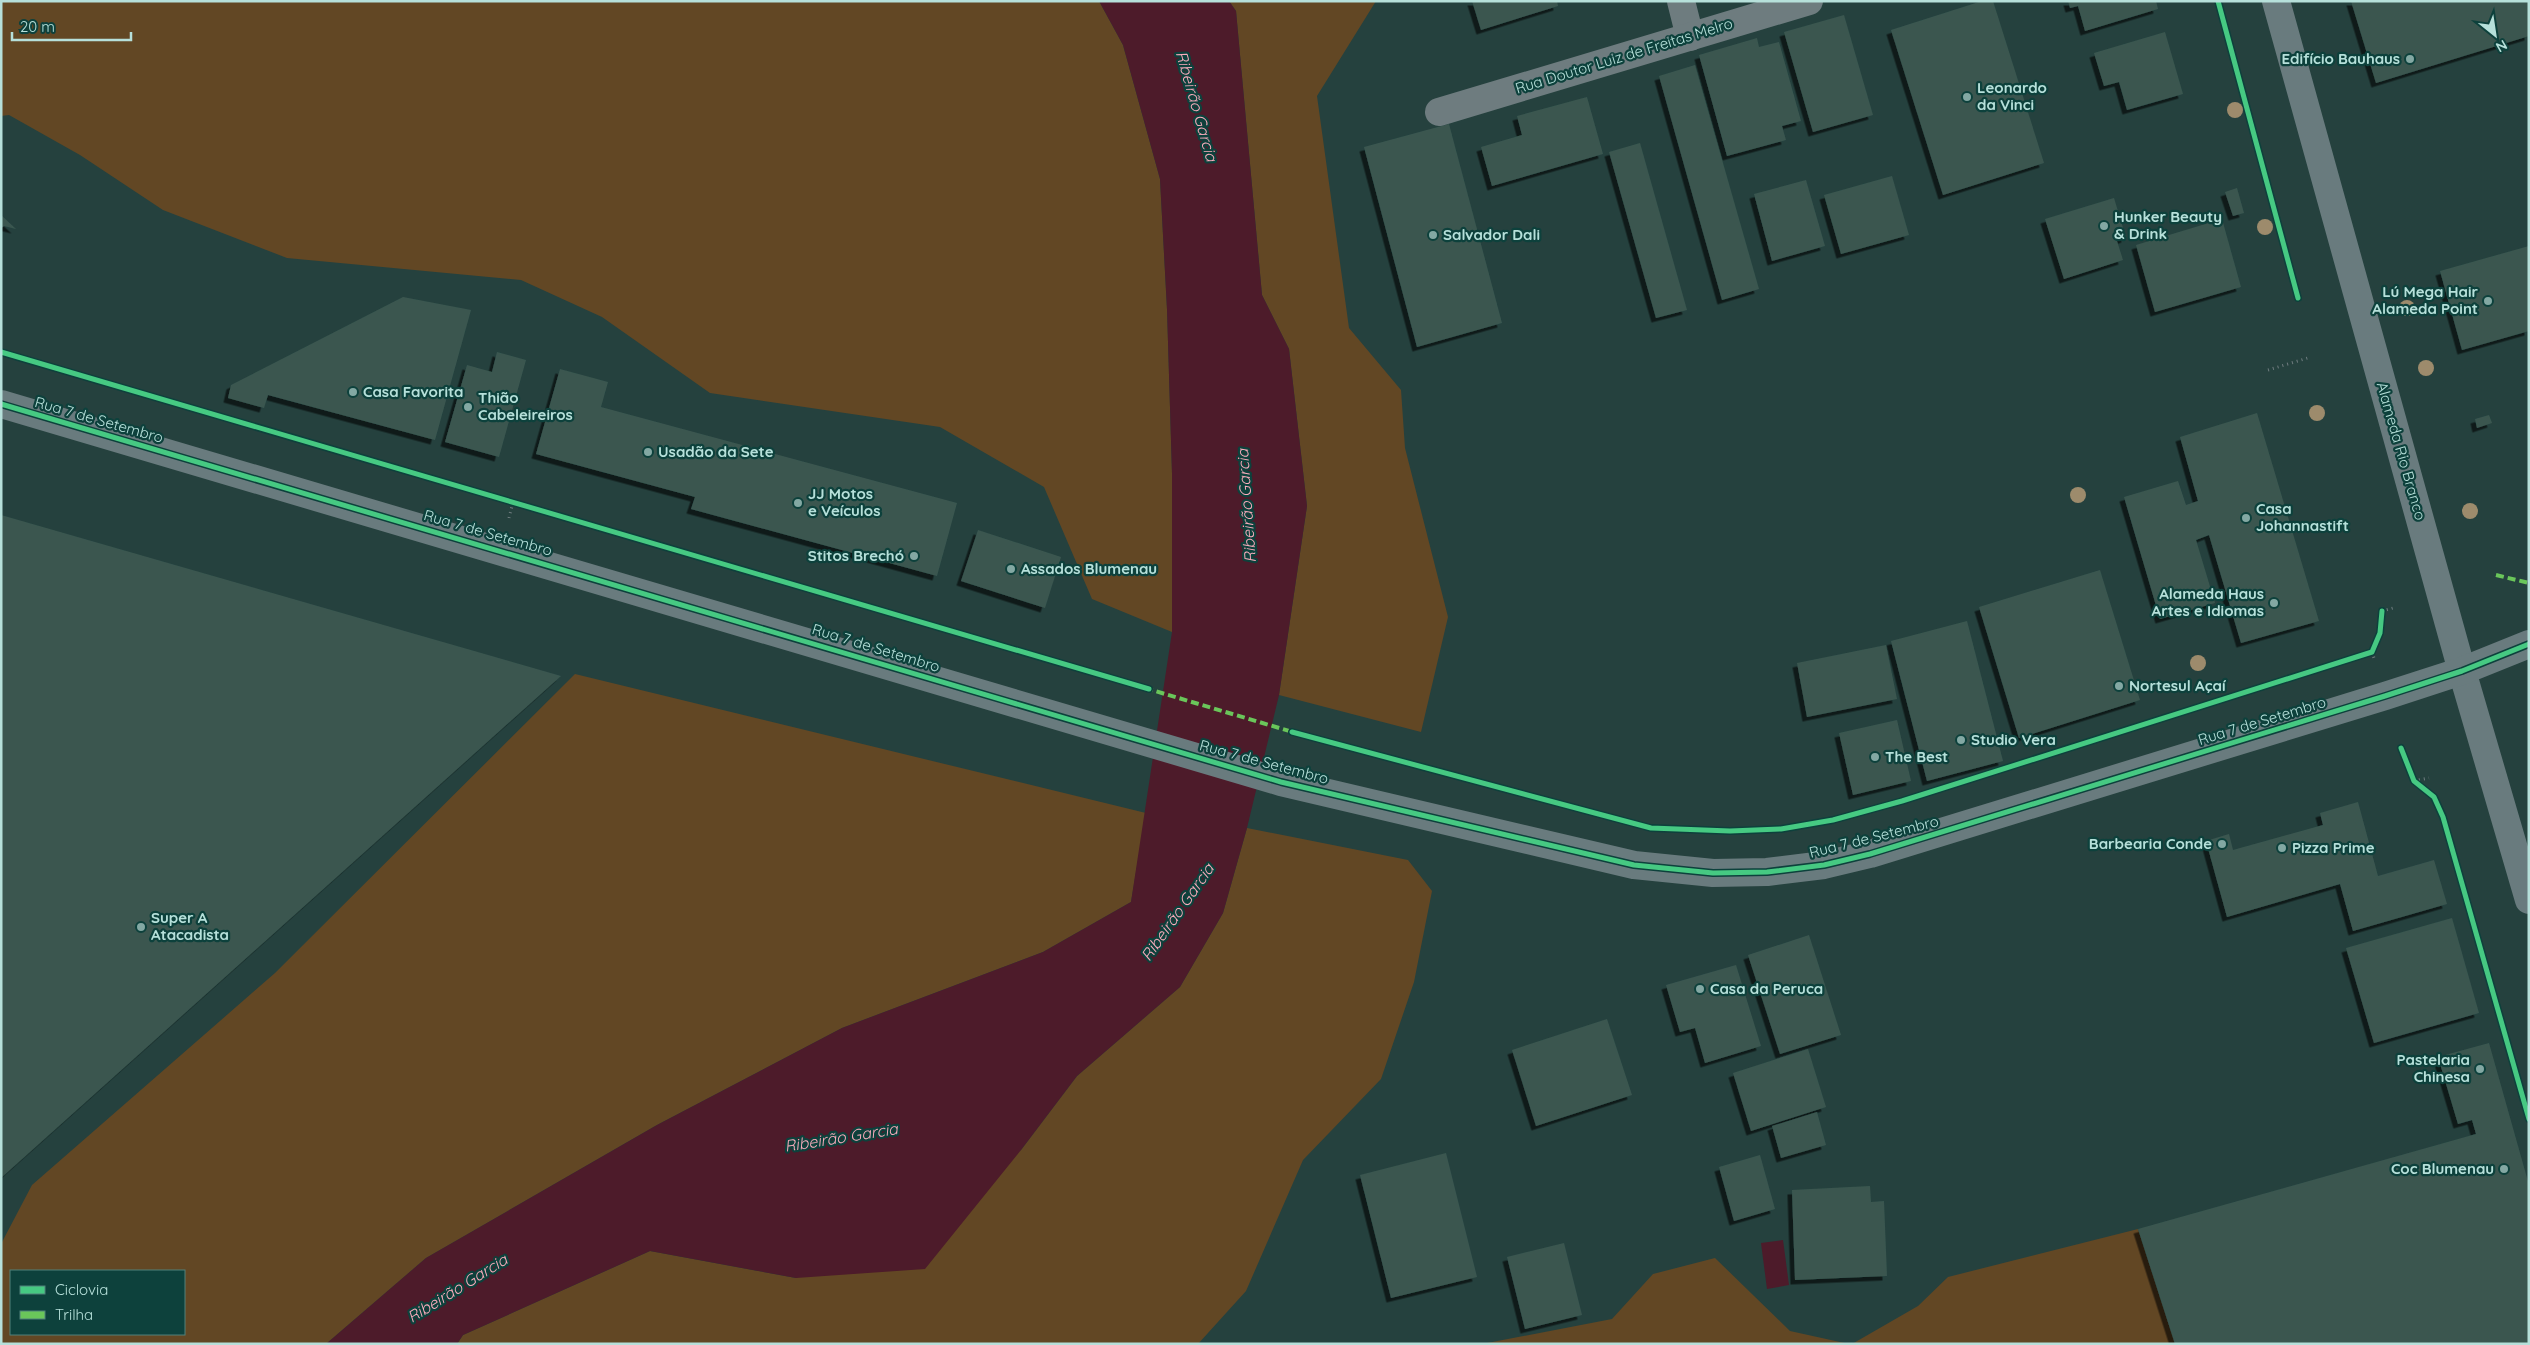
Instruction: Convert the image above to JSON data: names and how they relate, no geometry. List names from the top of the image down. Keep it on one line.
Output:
{"streets":{"main road":["Rua 7 de Setembro","Alameda Rio Branco"],"street":["Rua Doutor Luiz de Freitas Melro"]},"crossings":[["Rua 7 de Setembro","Alameda Rio Branco"]],"water":["Ribeirão Garcia"],"places":["Edifício Bauhaus","Leonardo da Vinci","Hunker Beauty & Drink","Salvador Dali","Lú Mega Hair Alameda Point","Casa Favorita","Thião Cabeleireiros","Usadão da Sete","JJ Motos e Veículos","Casa Johannastift","Stitos Brechó","Assados Blumenau","Alameda Haus Artes e Idiomas","Nortesul Açaí","Studio Vera","The Best","Barbearia Conde","Pizza Prime","Super A Atacadista","Casa da Peruca","Pastelaria Chinesa","Coc Blumenau"],"legend":["Ciclovia","Trilha"],"scale_bar":"20 m","north":"bottom right"}
